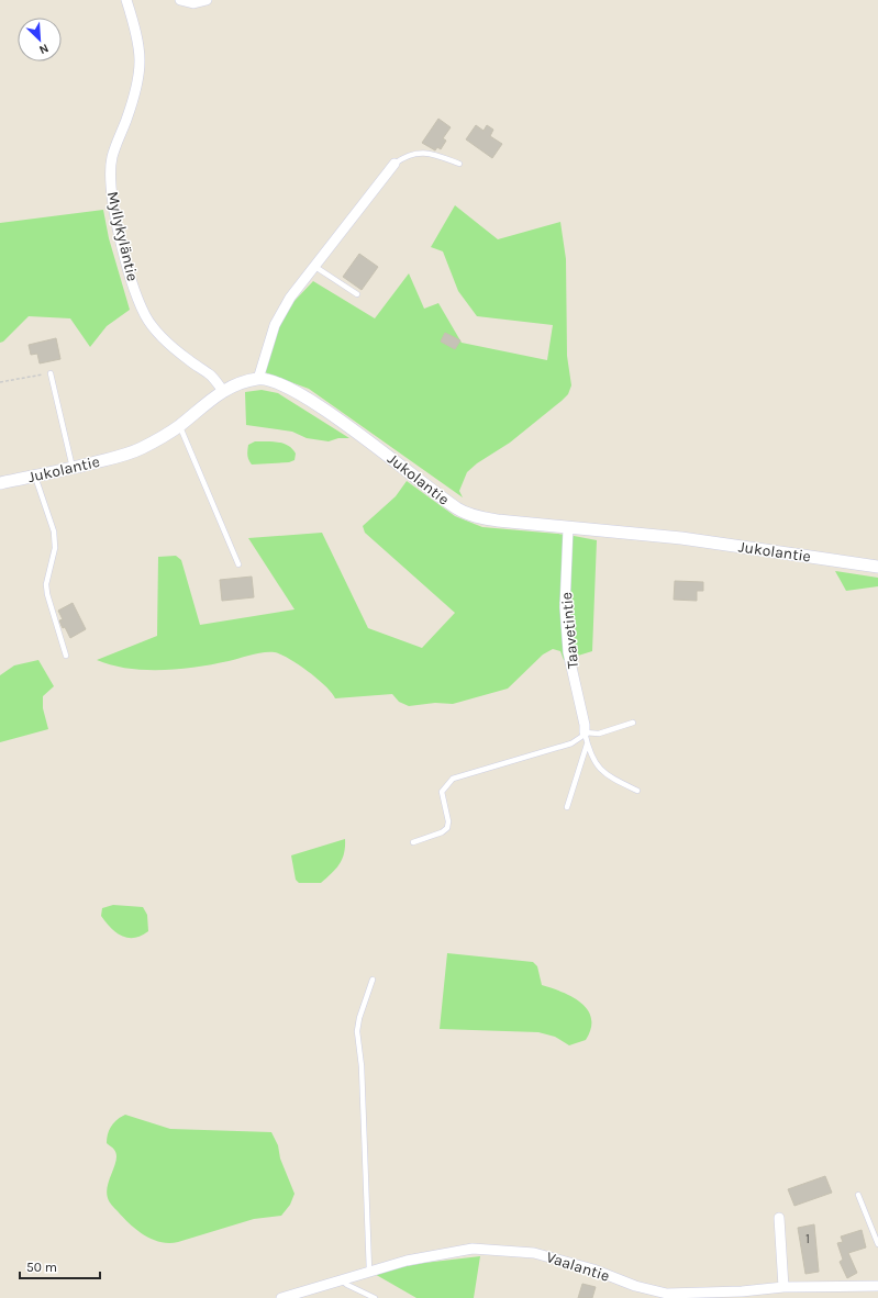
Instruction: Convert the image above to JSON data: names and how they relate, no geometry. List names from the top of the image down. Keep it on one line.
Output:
{"streets":{"street":["Myllykyläntie","Jukolantie","Taavetintie","Vaalantie"]},"crossings":[["Myllykyläntie","Jukolantie"],["Jukolantie","Taavetintie"]],"house_numbers":["1"],"scale_bar":"50 m","north":"bottom right"}
